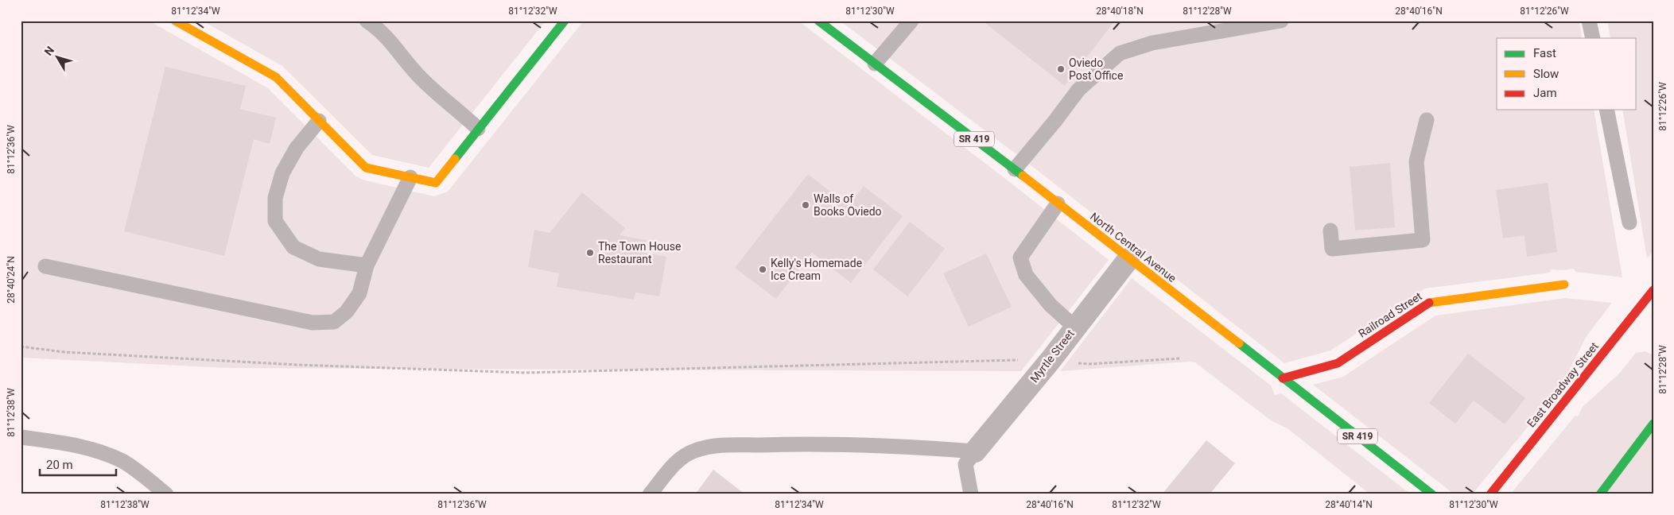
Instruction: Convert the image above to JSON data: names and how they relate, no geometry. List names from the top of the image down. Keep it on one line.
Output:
{"streets":{"main road":["SR 419","North Central Avenue","Railroad Street","East Broadway Street"],"street":["Myrtle Street"]},"crossings":[["North Central Avenue","Railroad Street"],["North Central Avenue","Myrtle Street"]],"places":["Oviedo Post Office","Walls of Books Oviedo","The Town House Restaurant","Kelly's Homemade Ice Cream"],"legend":["Fast","Slow","Jam"],"scale_bar":"20 m","north":"top left","coordinates":["81°12'34\"W","81°12'32\"W","81°12'30\"W","28°40'18\"N","81°12'28\"W","28°40'16\"N","81°12'26\"W","81°12'36\"W","28°40'24\"N","81°12'38\"W","28°40'14\"N"]}
